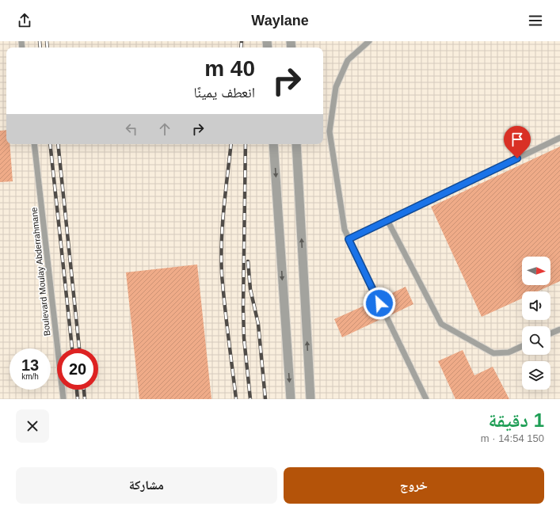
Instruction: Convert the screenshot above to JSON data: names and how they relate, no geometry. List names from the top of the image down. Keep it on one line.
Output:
{"streets":{"lane":["Boulevard Moulay Abderrahmane"]},"north":"right","page":{"header":"Waylane","turn":["40 m","انعطف يمينًا"],"speed":"13 km/h","limit":"20","heading":["1 دقيقة","150 m · 14:54"],"buttons":["خروج","مشاركة"]}}
